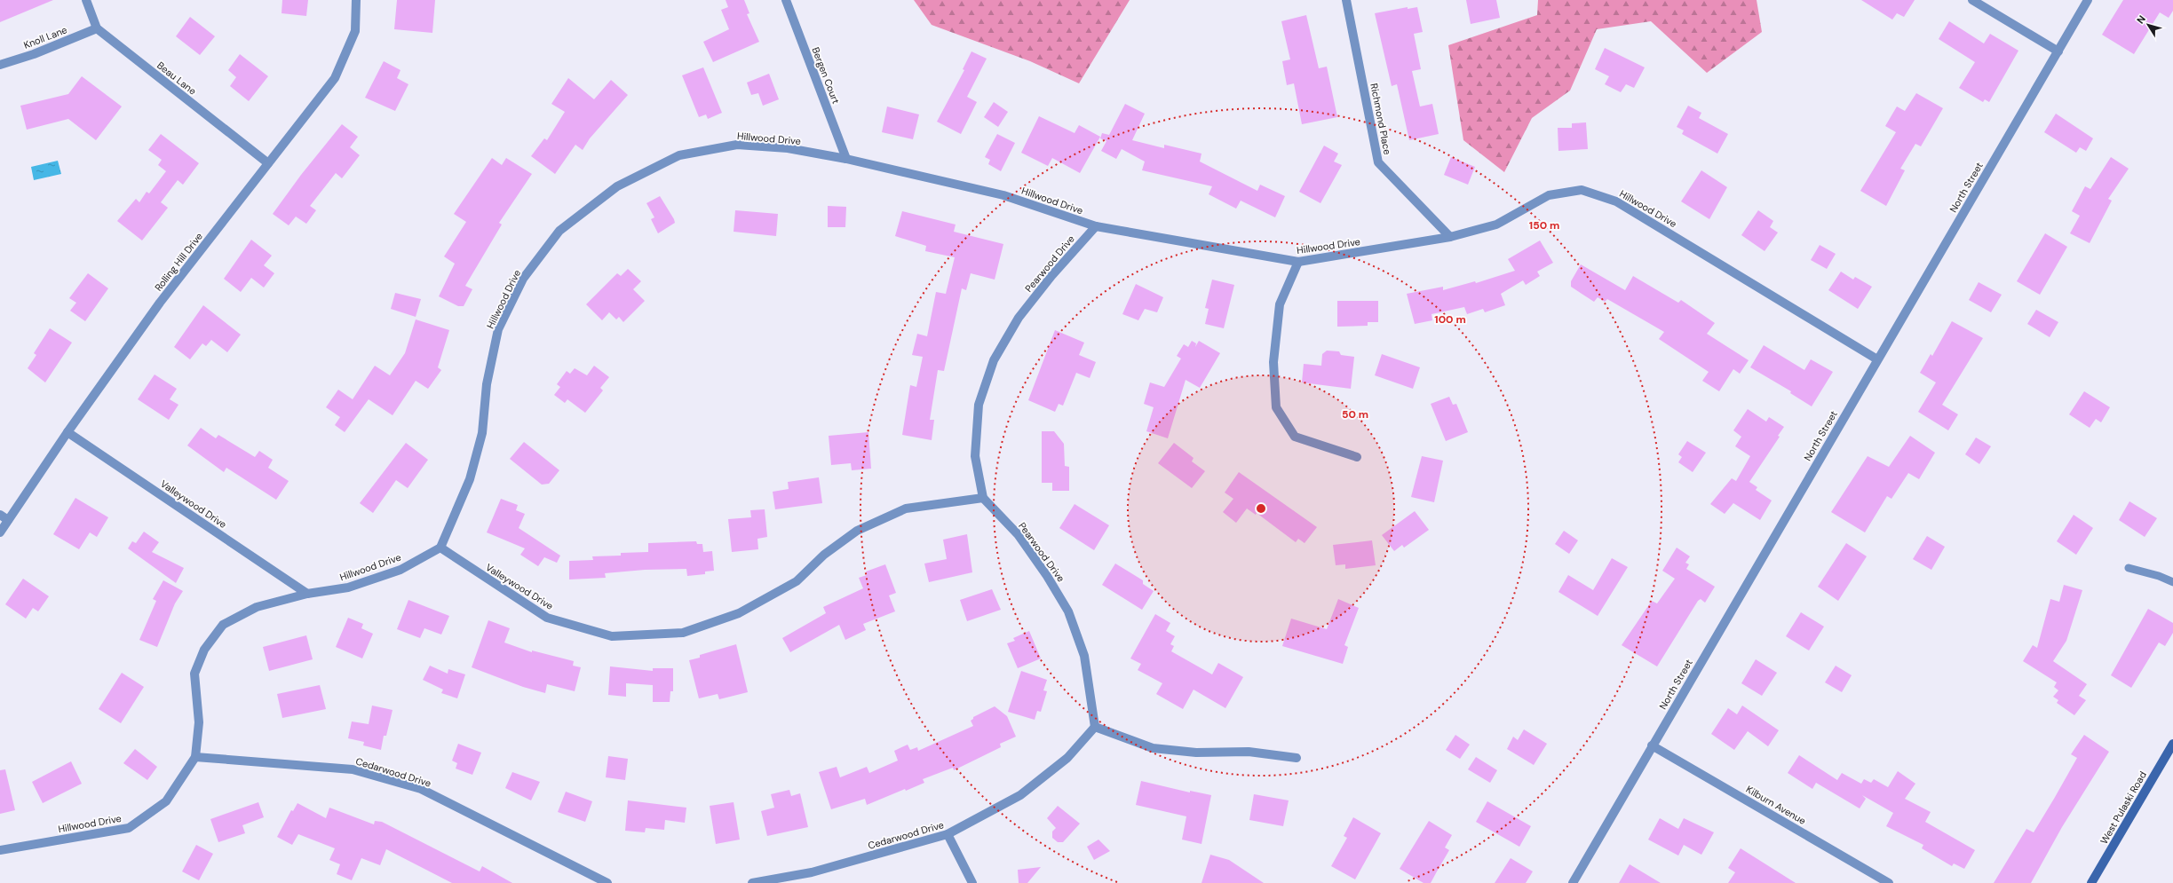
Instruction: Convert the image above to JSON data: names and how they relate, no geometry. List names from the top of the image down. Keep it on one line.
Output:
{"streets":{"main road":["West Pulaski Road"],"street":["Knoll Lane","Bergen Court","Beau Lane","Richmond Place","Hillwood Drive","North Street","Rolling Hill Drive","Pearwood Drive","Valleywood Drive","Cedarwood Drive","Kilburn Avenue"]},"crossings":[["Knoll Lane","Beau Lane"],["Bergen Court","Hillwood Drive"],["Beau Lane","Rolling Hill Drive"],["Richmond Place","Hillwood Drive"],["Hillwood Drive","North Street"],["Hillwood Drive","Pearwood Drive"],["Hillwood Drive","Valleywood Drive"],["Hillwood Drive","Cedarwood Drive"],["North Street","Kilburn Avenue"],["Rolling Hill Drive","Valleywood Drive"],["Pearwood Drive","Valleywood Drive"],["Pearwood Drive","Cedarwood Drive"]],"north":"top left","rings":["150 m","100 m","50 m"]}
